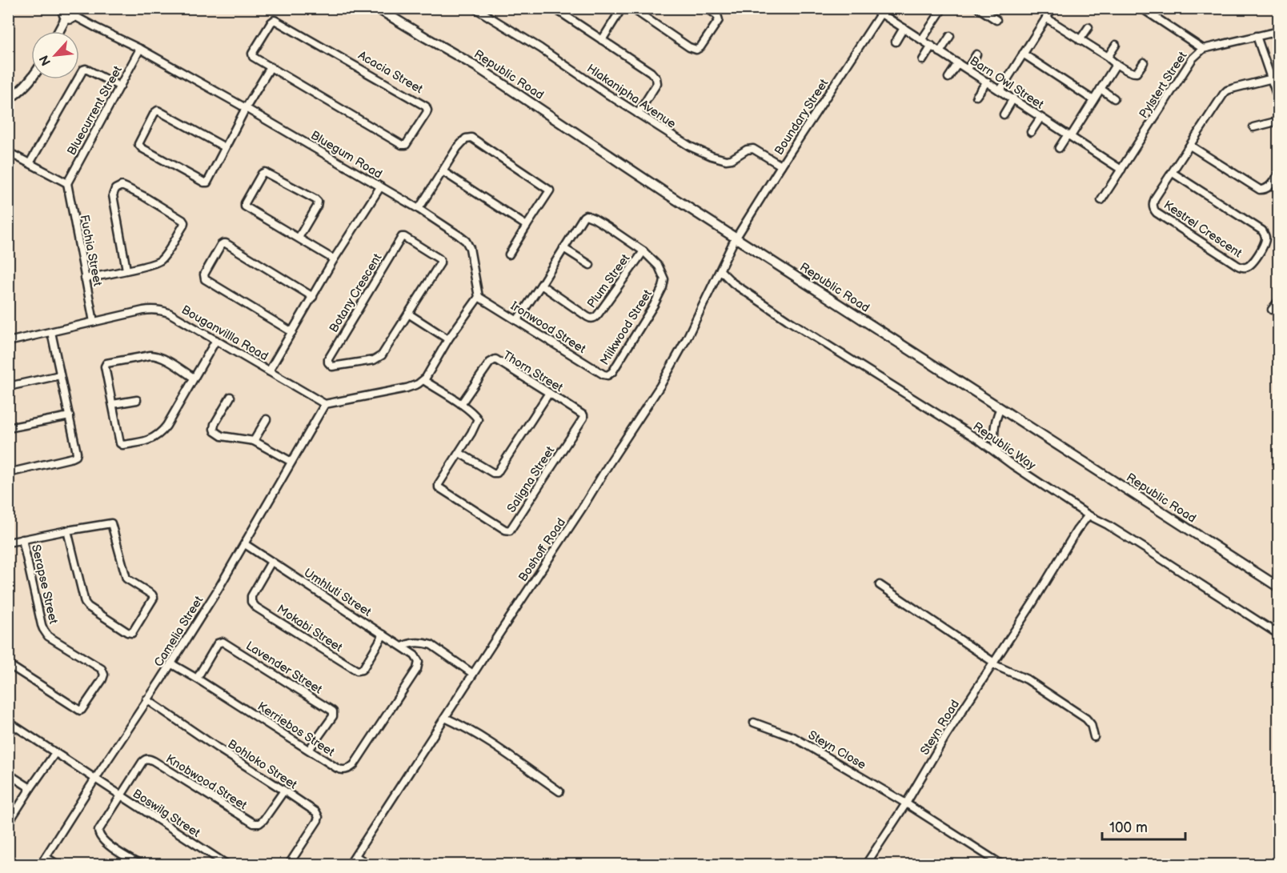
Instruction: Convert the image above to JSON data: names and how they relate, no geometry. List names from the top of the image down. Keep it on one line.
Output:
{"streets":{"street":["Acacia Street","Republic Road","Barn Owl Street","Pylstert Street","Hlakanipha Avenue","Bluecurrent Street","Boundary Street","Bluegum Road","Kestrel Crescent","Fuchia Street","Plum Street","Botany Crescent","Ironwood Street","Milkwood Street","Bouganvillla Road","Thorn Street","Republic Way","Saligna Street","Boshoff Road","Serapse Street","Umhluti Street","Mokabi Street","Camelia Street","Lavender Street","Steyn Road","Kerriebos Street","Steyn Close","Bohloko Street","Knobwood Street","Boswilg Street"]},"crossings":[["Republic Road","Boundary Street"],["Republic Road","Boshoff Road"],["Barn Owl Street","Pylstert Street"],["Barn Owl Street","Boundary Street"],["Hlakanipha Avenue","Boundary Street"],["Bluecurrent Street","Bluegum Road"],["Bluecurrent Street","Fuchia Street"],["Boundary Street","Boshoff Road"],["Bluegum Road","Ironwood Street"],["Fuchia Street","Bouganvillla Road"],["Plum Street","Milkwood Street"],["Ironwood Street","Milkwood Street"],["Bouganvillla Road","Camelia Street"],["Thorn Street","Saligna Street"],["Republic Way","Boshoff Road"],["Republic Way","Steyn Road"],["Umhluti Street","Mokabi Street"],["Umhluti Street","Camelia Street"],["Umhluti Street","Kerriebos Street"],["Camelia Street","Kerriebos Street"],["Camelia Street","Bohloko Street"],["Camelia Street","Boswilg Street"],["Lavender Street","Kerriebos Street"],["Steyn Road","Steyn Close"],["Bohloko Street","Knobwood Street"],["Knobwood Street","Boswilg Street"]],"scale_bar":"100 m","north":"bottom left"}
